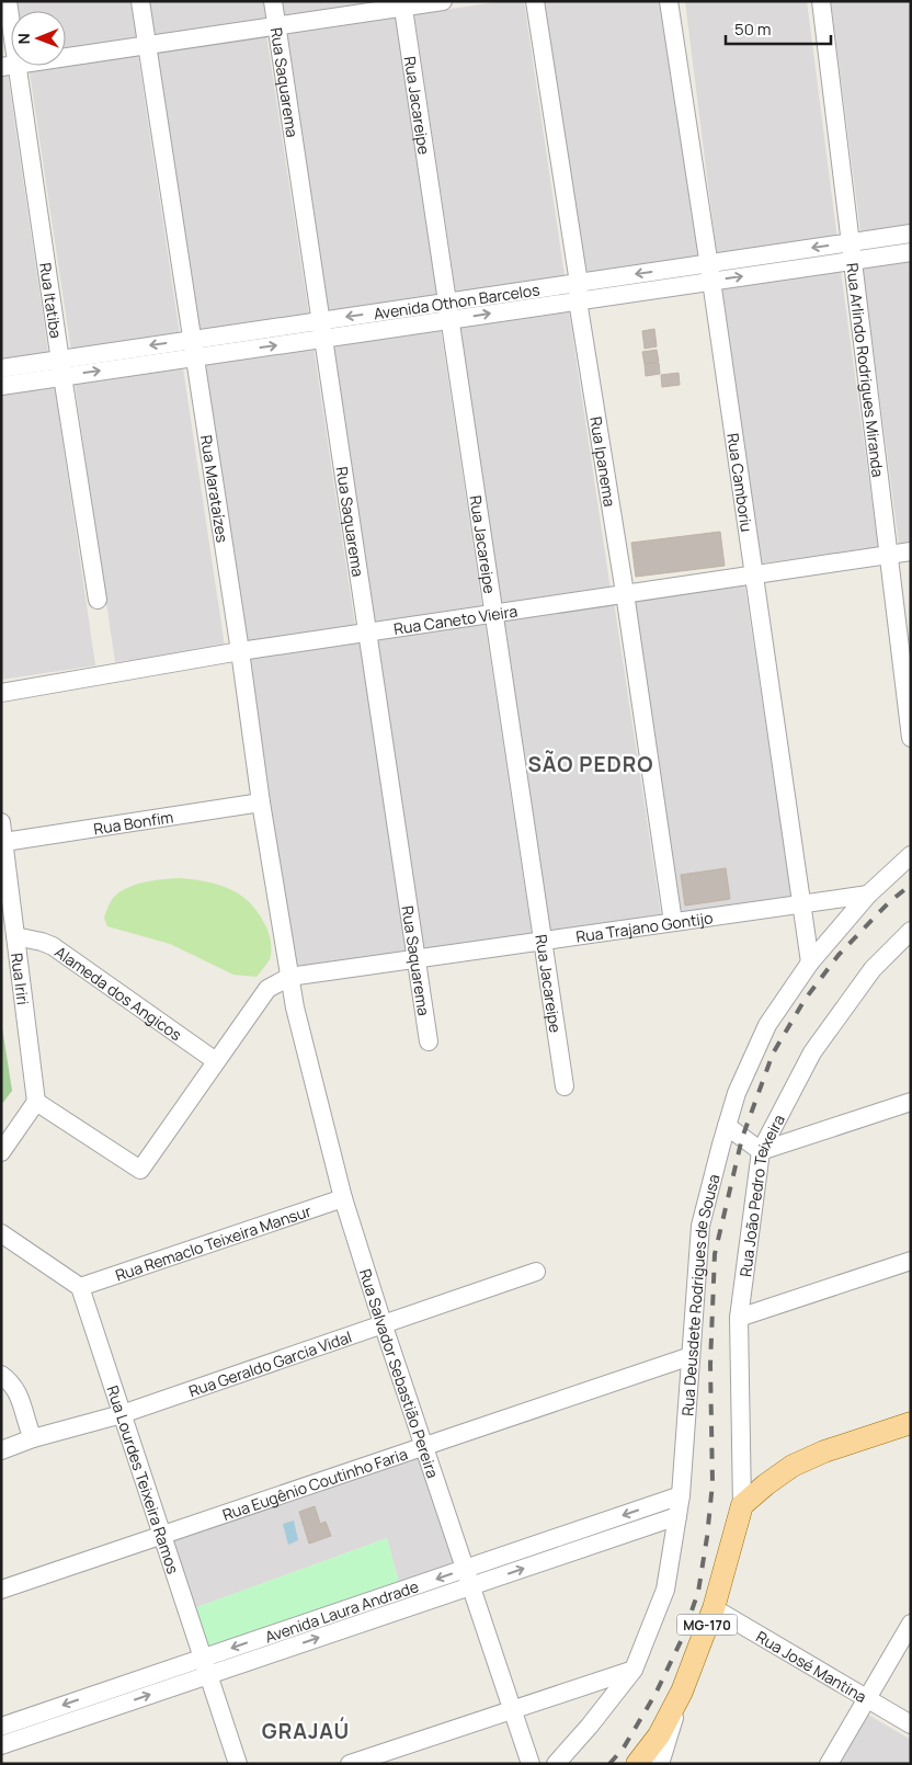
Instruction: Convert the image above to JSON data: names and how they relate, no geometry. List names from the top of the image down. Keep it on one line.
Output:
{"streets":{"main road":["MG-170"],"street":["Rua Saquarema","Rua Jacareipe","Rua Itatiba","Avenida Othon Barcelos","Rua Arlindo Rodrigues Miranda","Rua Ipanema","Rua Camboriu","Rua Marataízes","Rua Caneto Vieira","Rua Bonfim","Rua Trajano Gontijo","Rua Iriri","Alameda dos Angicos","Rua João Pedro Teixeira","Rua Remaclo Teixeira Mansur","Rua Deusdete Rodrigues de Sousa","Rua Geraldo Garcia Vidal","Rua Salvador Sebastião Pereira","Rua Lourdes Teixeira Ramos","Rua Eugênio Coutinho Faria","Avenida Laura Andrade","Rua José Mantina"]},"crossings":[["Rua Saquarema","Avenida Othon Barcelos"],["Rua Saquarema","Rua Caneto Vieira"],["Rua Saquarema","Rua Trajano Gontijo"],["Rua Jacareipe","Avenida Othon Barcelos"],["Rua Jacareipe","Rua Caneto Vieira"],["Rua Jacareipe","Rua Trajano Gontijo"],["Rua Itatiba","Avenida Othon Barcelos"],["Avenida Othon Barcelos","Rua Arlindo Rodrigues Miranda"],["Avenida Othon Barcelos","Rua Ipanema"],["Avenida Othon Barcelos","Rua Camboriu"],["Avenida Othon Barcelos","Rua Marataízes"],["Rua Arlindo Rodrigues Miranda","Rua Caneto Vieira"],["Rua Ipanema","Rua Caneto Vieira"],["Rua Ipanema","Rua Trajano Gontijo"],["Rua Camboriu","Rua Caneto Vieira"],["Rua Camboriu","Rua Trajano Gontijo"],["Rua Camboriu","Rua Deusdete Rodrigues de Sousa"],["Rua Marataízes","Rua Caneto Vieira"],["Rua Marataízes","Rua Bonfim"],["Rua Marataízes","Rua Trajano Gontijo"],["Rua Marataízes","Rua Salvador Sebastião Pereira"],["Rua Bonfim","Rua Iriri"],["Rua Trajano Gontijo","Rua Deusdete Rodrigues de Sousa"],["Rua Trajano Gontijo","Rua Salvador Sebastião Pereira"],["Rua Iriri","Alameda dos Angicos"],["Rua João Pedro Teixeira","MG-170"],["Rua Remaclo Teixeira Mansur","Rua Salvador Sebastião Pereira"],["Rua Remaclo Teixeira Mansur","Rua Lourdes Teixeira Ramos"],["Rua Deusdete Rodrigues de Sousa","Rua Eugênio Coutinho Faria"],["Rua Deusdete Rodrigues de Sousa","Avenida Laura Andrade"],["Rua Geraldo Garcia Vidal","Rua Salvador Sebastião Pereira"],["Rua Geraldo Garcia Vidal","Rua Lourdes Teixeira Ramos"],["Rua Salvador Sebastião Pereira","Rua Eugênio Coutinho Faria"],["Rua Salvador Sebastião Pereira","Avenida Laura Andrade"],["Rua Lourdes Teixeira Ramos","Rua Eugênio Coutinho Faria"],["Rua Lourdes Teixeira Ramos","Avenida Laura Andrade"],["MG-170","Rua José Mantina"]],"districts":["SÃO PEDRO","GRAJAÚ"],"scale_bar":"50 m","north":"left"}
